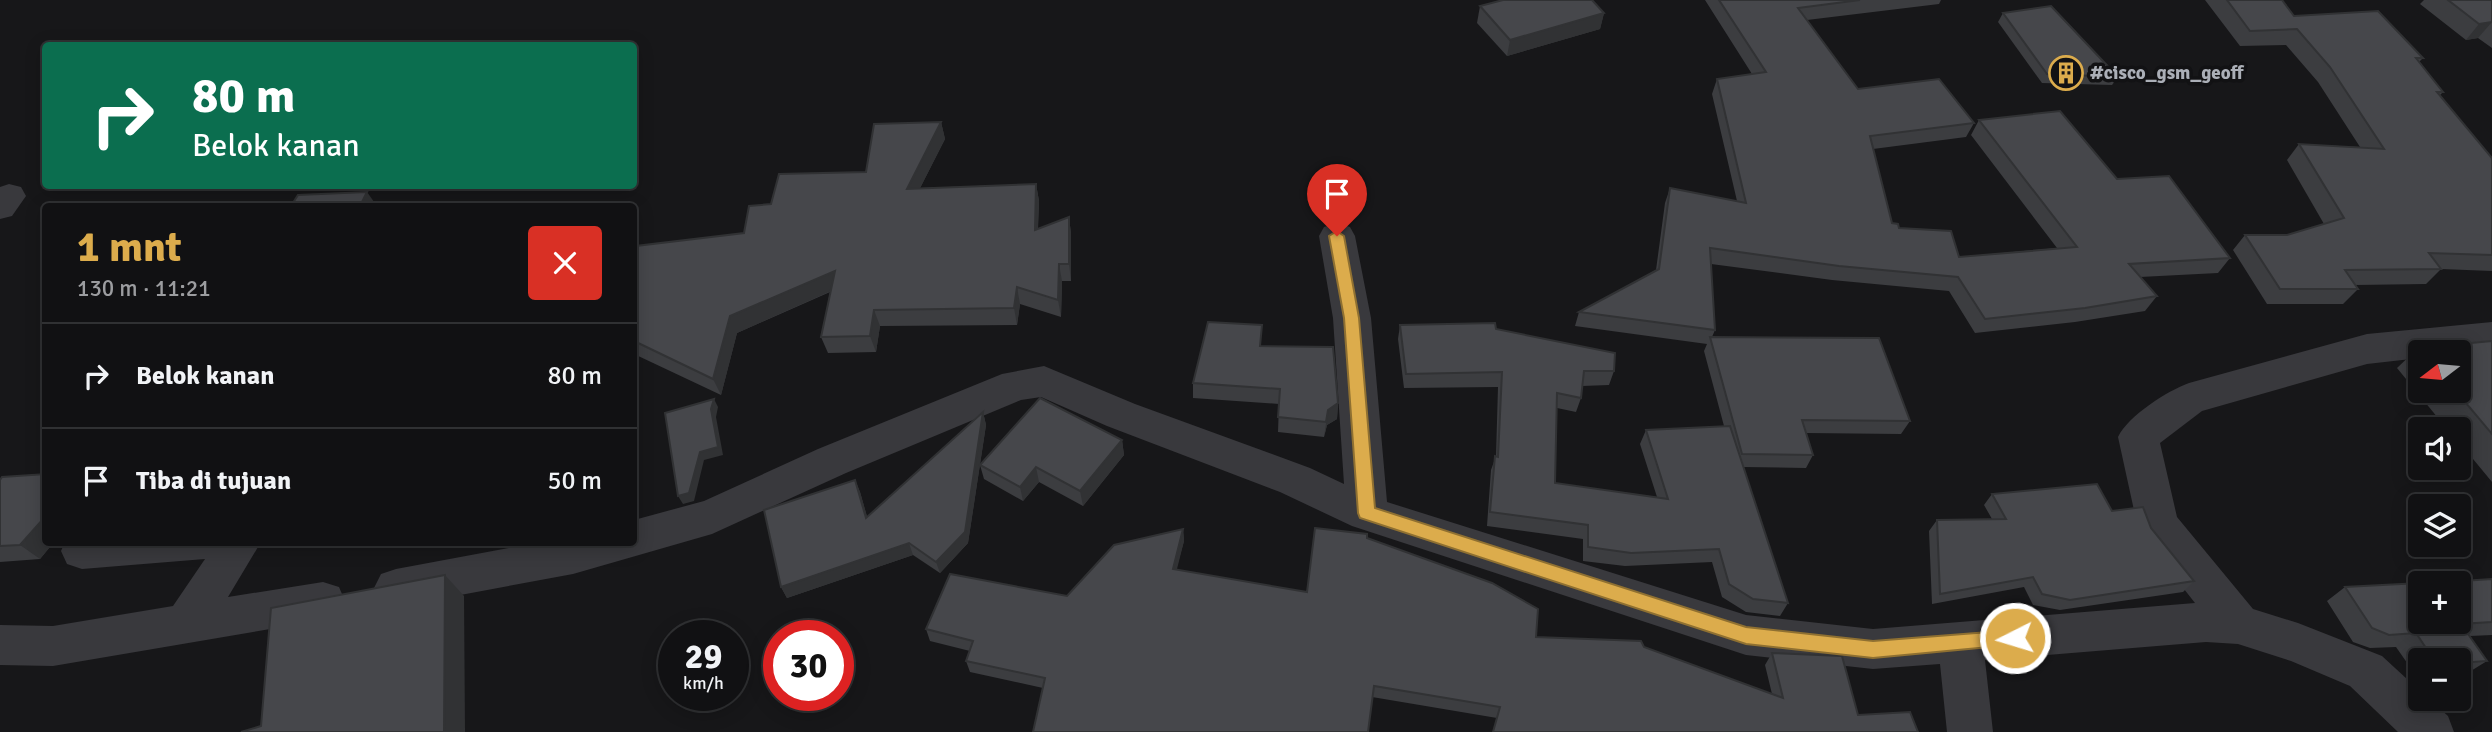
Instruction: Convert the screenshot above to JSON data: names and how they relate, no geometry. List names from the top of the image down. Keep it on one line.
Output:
{"places":{"building":["#cisco_gsm_geoff"]},"north":"left","page":{"turn":["80 m","Belok kanan"],"heading":["1 mnt","130 m · 11:21"],"list":[{"name":"Belok kanan","value":"80 m"},{"name":"Tiba di tujuan","value":"50 m"}],"map_buttons":["+","−"],"speed":"29 km/h","limit":"30"}}
